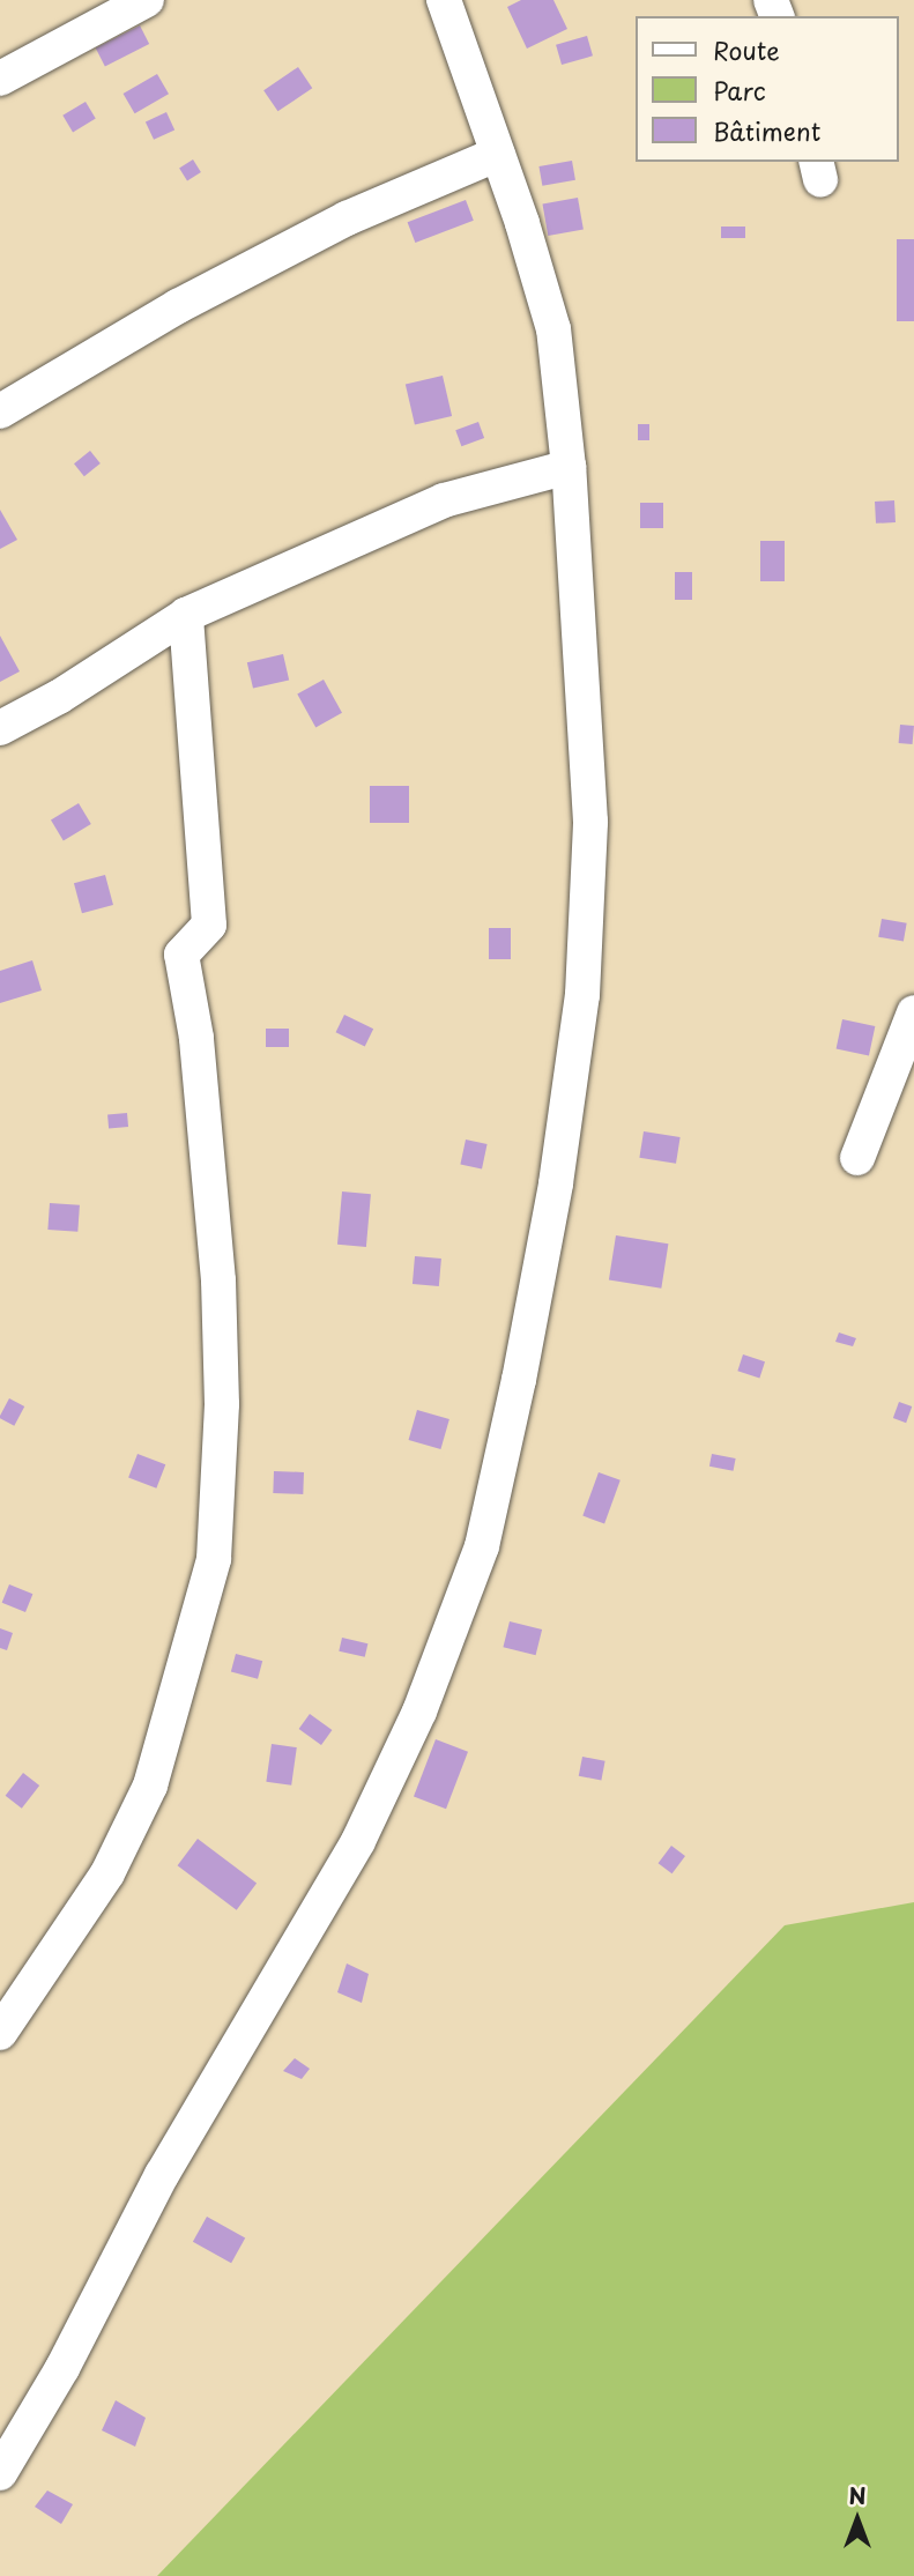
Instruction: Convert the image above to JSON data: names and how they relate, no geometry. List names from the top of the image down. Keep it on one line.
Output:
{"legend":["Route","Parc","Bâtiment"],"north":"top"}
